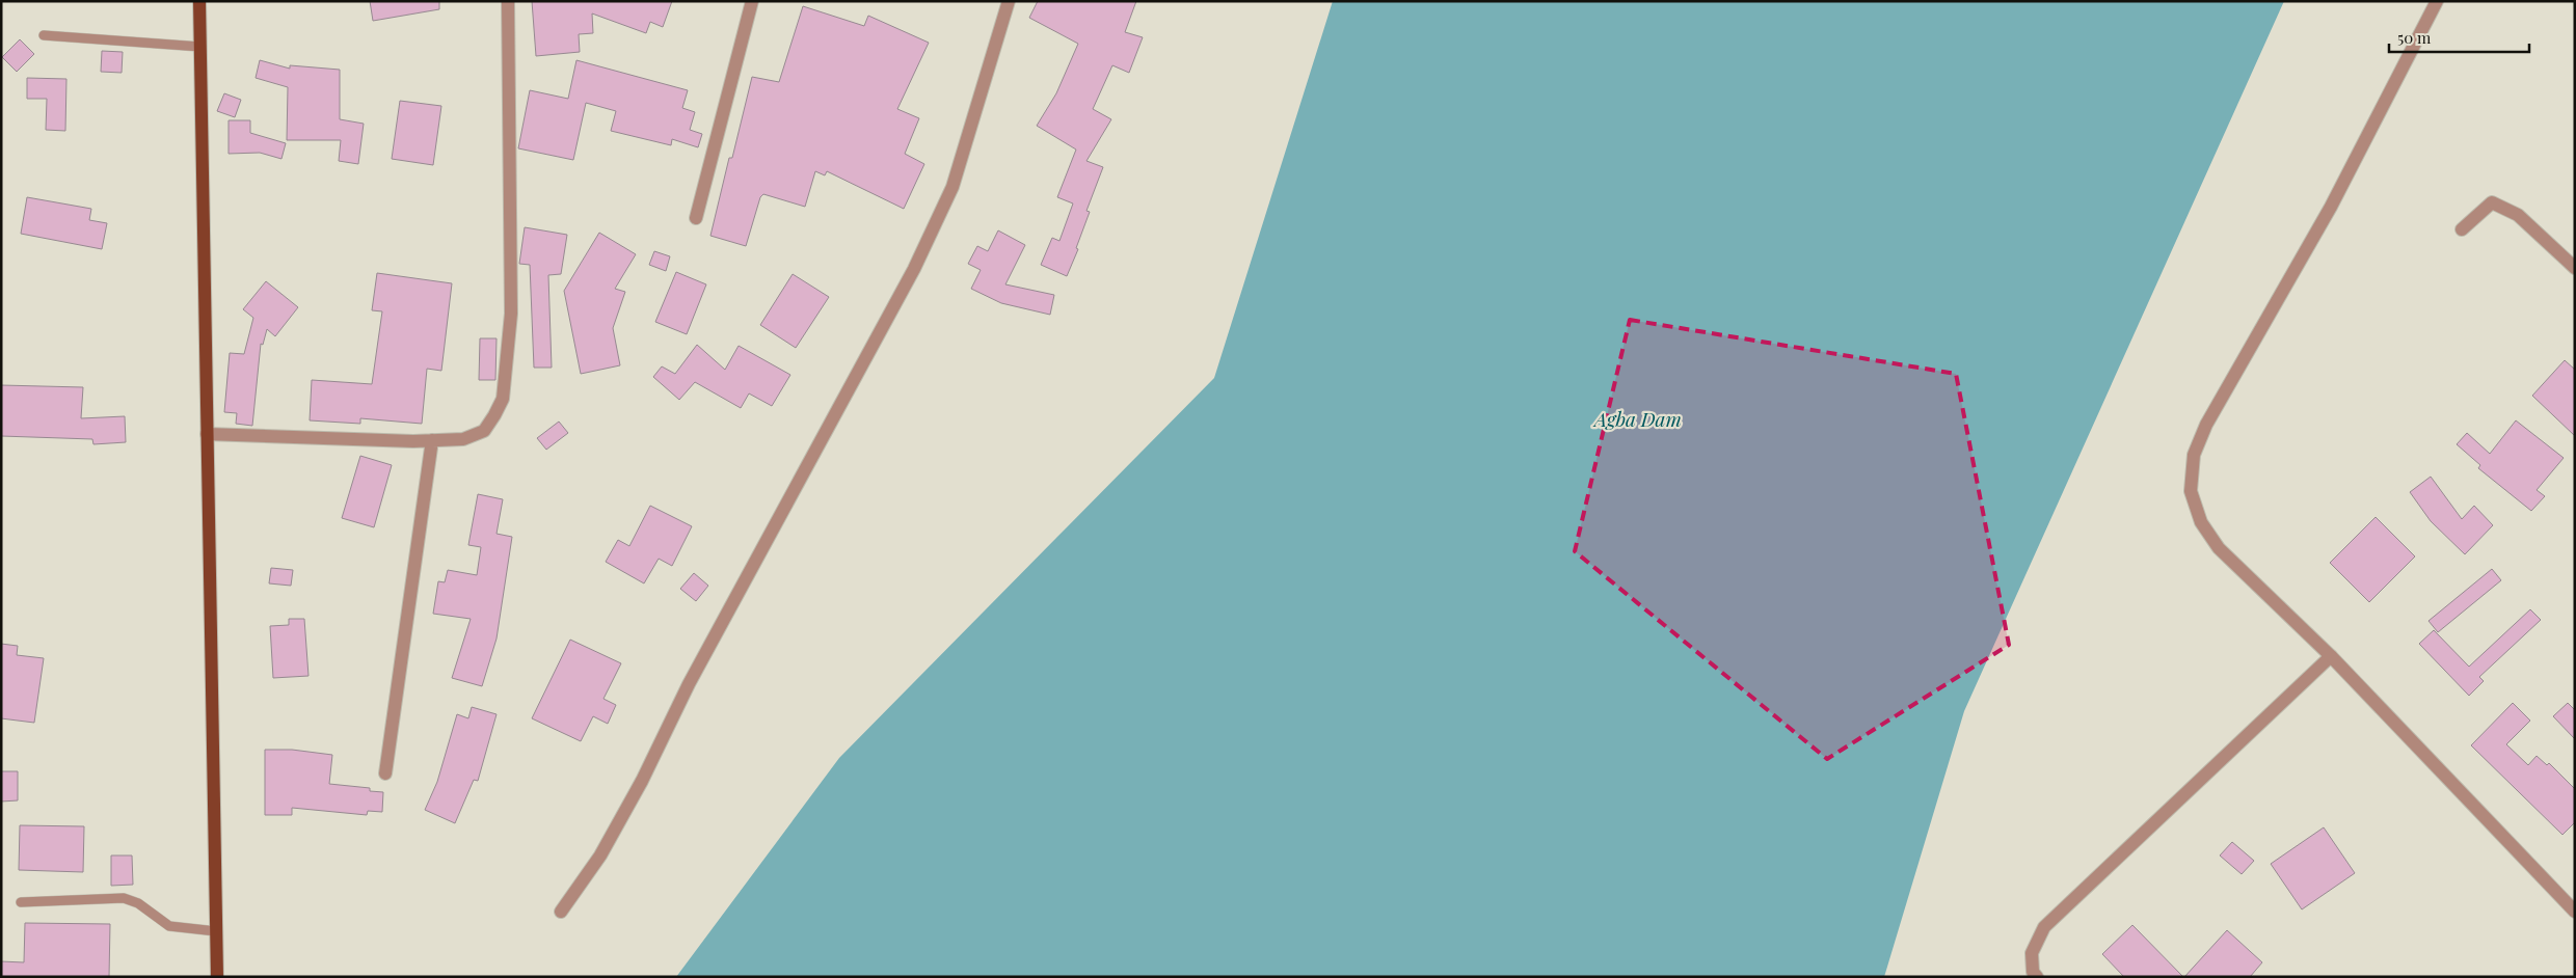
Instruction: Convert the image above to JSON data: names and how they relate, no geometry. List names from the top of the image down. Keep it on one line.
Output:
{"water":["Agba Dam"],"scale_bar":"50 m"}
